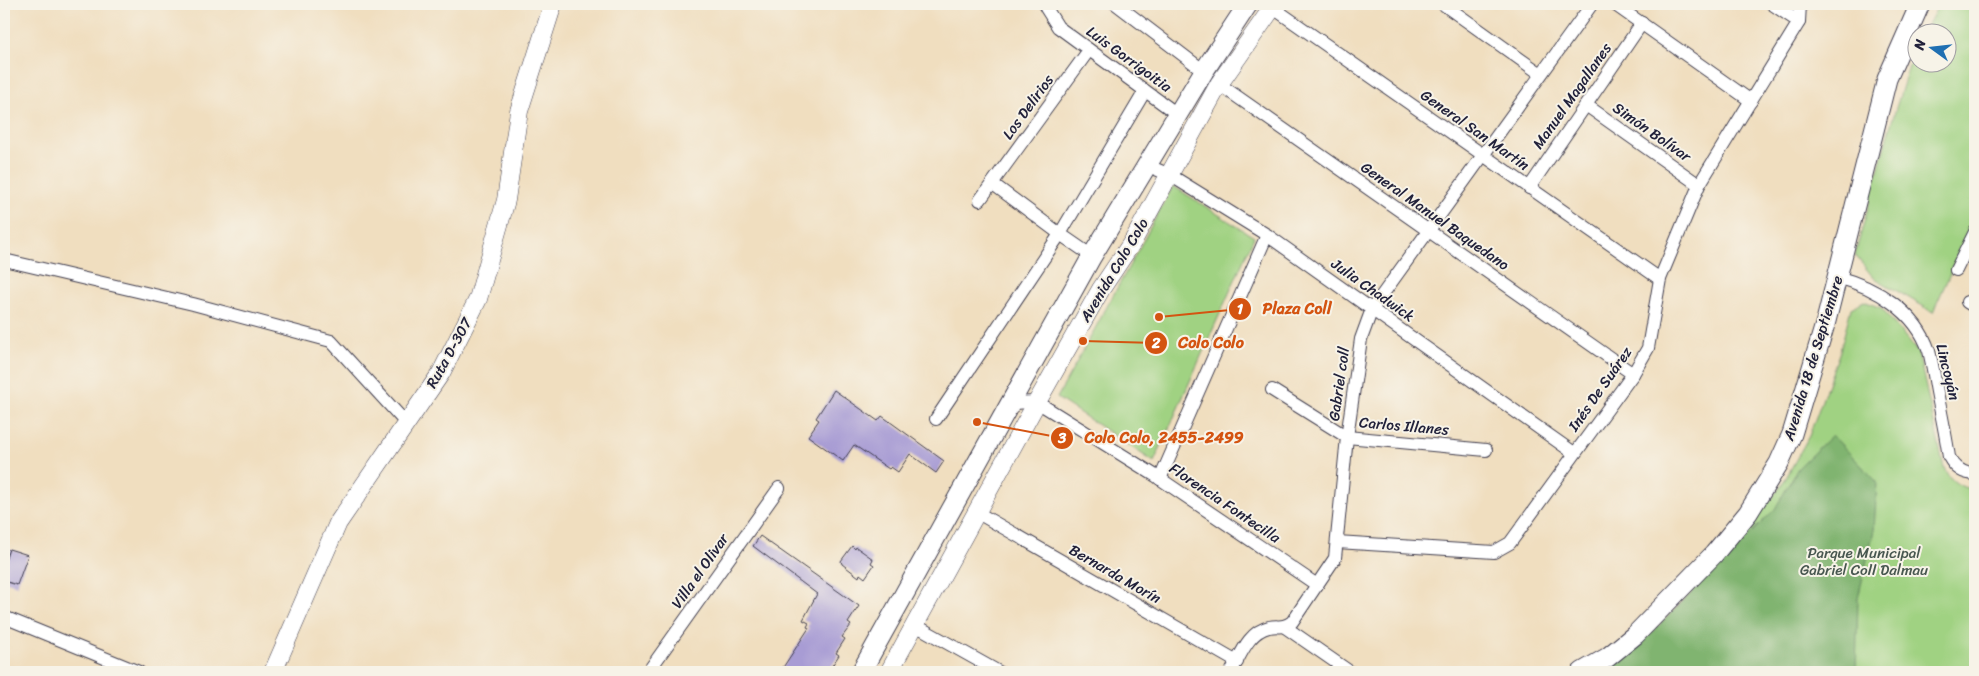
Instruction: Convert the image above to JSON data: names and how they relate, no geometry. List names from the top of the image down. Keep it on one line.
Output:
{"streets":{"main road":["Avenida Colo Colo","Avenida 18 de Septiembre"],"street":["Luis Gorrigoitia","Manuel Magallanes","Los Delirios","General San Martín","Simón Bolívar","General Manuel Baquedano","Julia Chadwick","Ruta D-307","Lincoyán","Gabriel coll","Inés De Suárez","Carlos Illanes","Florencia Fontecilla","Villa el Olivar","Bernarda Morín"]},"crossings":[["Luis Gorrigoitia","Los Delirios"],["Luis Gorrigoitia","Avenida Colo Colo"],["Manuel Magallanes","General San Martín"],["Manuel Magallanes","Simón Bolívar"],["General San Martín","Avenida Colo Colo"],["General San Martín","Gabriel coll"],["General San Martín","Inés De Suárez"],["Simón Bolívar","Inés De Suárez"],["General Manuel Baquedano","Avenida Colo Colo"],["General Manuel Baquedano","Gabriel coll"],["General Manuel Baquedano","Inés De Suárez"],["Avenida Colo Colo","Julia Chadwick"],["Avenida Colo Colo","Florencia Fontecilla"],["Avenida Colo Colo","Bernarda Morín"],["Julia Chadwick","Gabriel coll"],["Julia Chadwick","Inés De Suárez"],["Avenida 18 de Septiembre","Lincoyán"],["Gabriel coll","Inés De Suárez"],["Gabriel coll","Carlos Illanes"],["Gabriel coll","Florencia Fontecilla"]],"parks":["Parque Municipal Gabriel Coll Dalmau"],"places":["Plaza Coll","Colo Colo","Colo Colo, 2455-2499"],"north":"left"}
